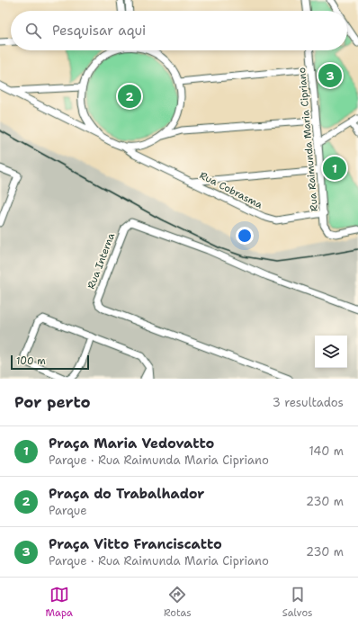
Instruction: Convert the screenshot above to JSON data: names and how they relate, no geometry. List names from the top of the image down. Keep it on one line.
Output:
{"streets":{"street":["Rua Raimunda Maria Cipriano","Rua Cobrasma","Rua Interna"]},"crossings":[["Rua Raimunda Maria Cipriano","Rua Cobrasma"]],"scale_bar":"100 m","page":{"search":"Pesquisar aqui","pins":["3","2","1"],"scale":"100 m","heading":["Por perto","3 resultados"],"list":[{"mark":"1","name":"Praça Maria Vedovatto","note":"Parque · Rua Raimunda Maria Cipriano","value":"140 m"},{"mark":"2","name":"Praça do Trabalhador","note":"Parque","value":"230 m"},{"mark":"3","name":"Praça Vitto Franciscatto","note":"Parque · Rua Raimunda Maria Cipriano","value":"230 m"}],"nav":["Mapa","Rotas","Salvos"]}}
